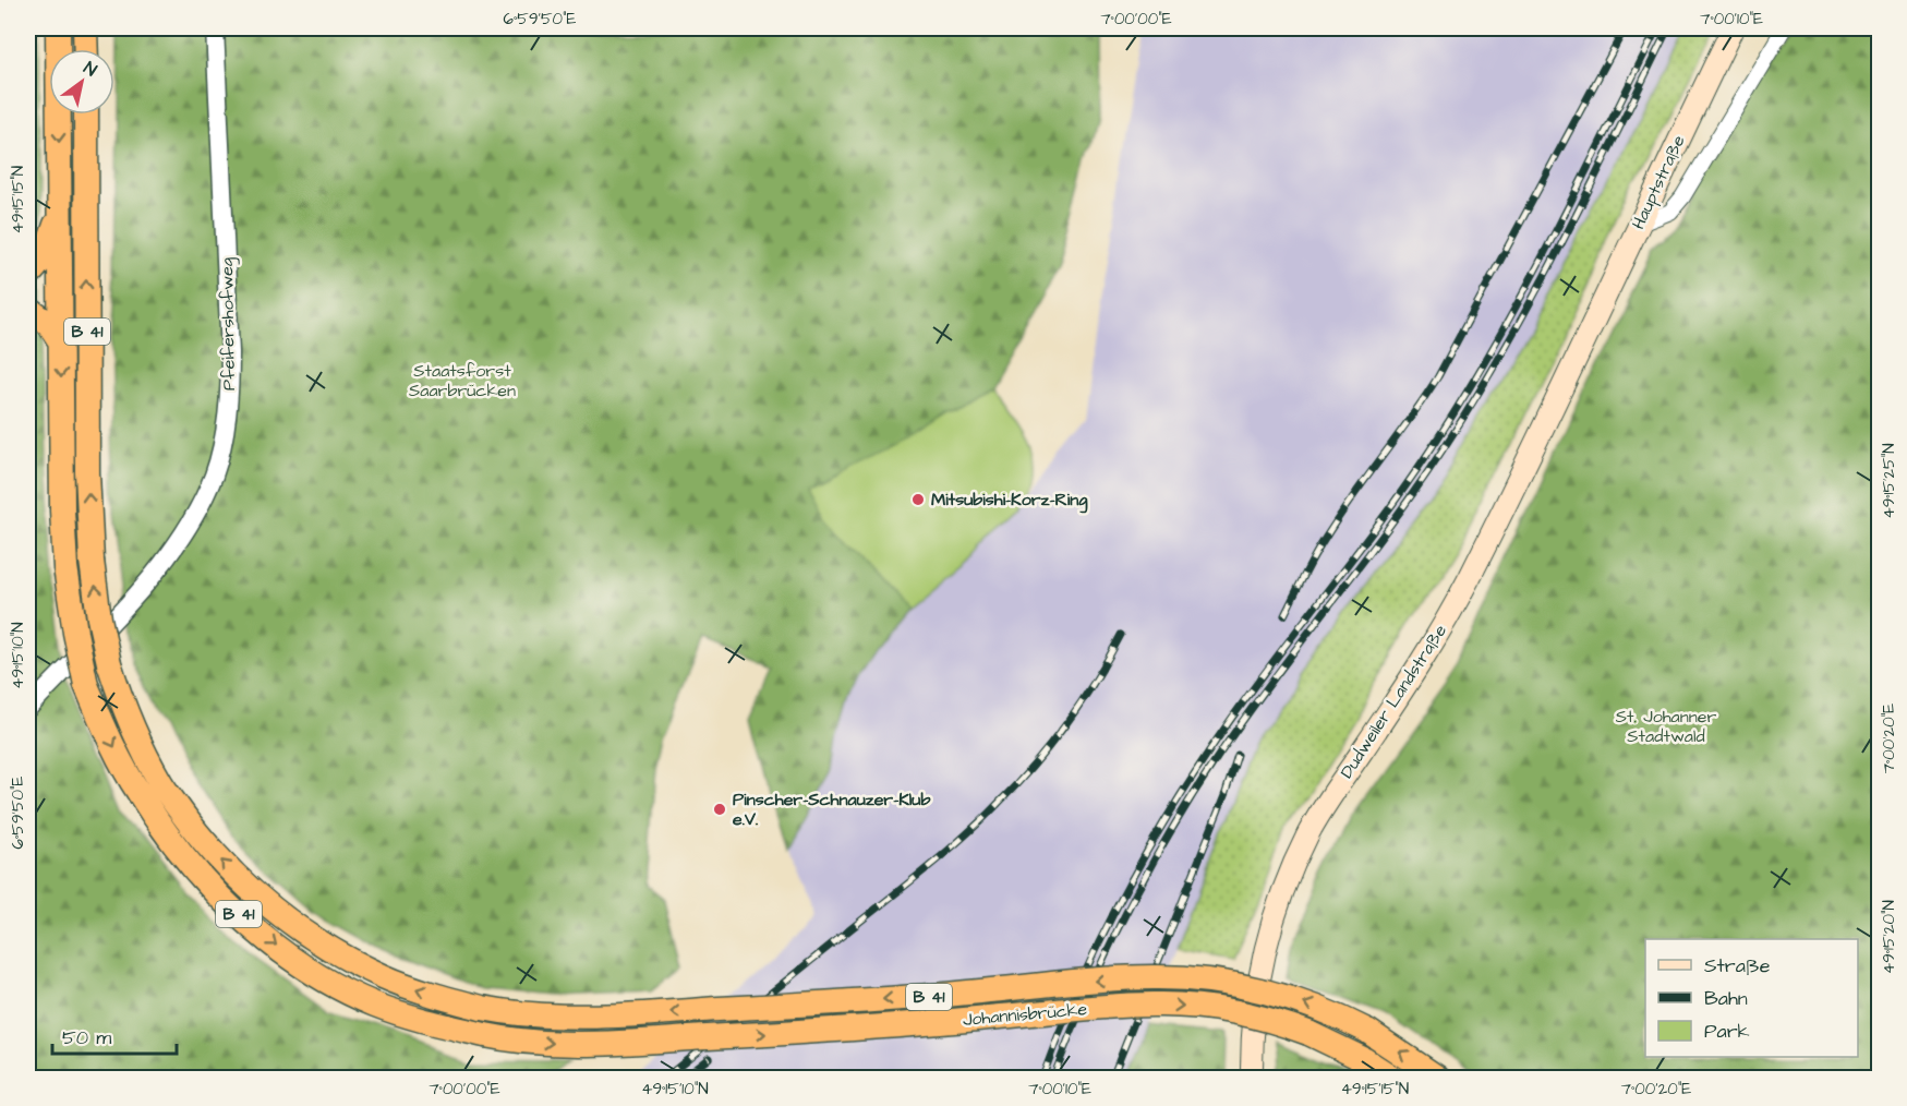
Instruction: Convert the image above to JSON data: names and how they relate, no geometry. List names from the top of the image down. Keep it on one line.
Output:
{"streets":{"highway":["B 41","Johannisbrücke"],"main road":["Hauptstraße","Dudweiler Landstraße"],"street":["Pfeifershofweg"]},"crossings":[["Hauptstraße","Dudweiler Landstraße"],["B 41","Johannisbrücke"]],"parks":["Staatsforst Saarbrücken","St. Johanner Stadtwald"],"places":["Mitsubishi-Korz-Ring","Pinscher-Schnauzer-Klub e.V."],"legend":["Straße","Bahn","Park"],"scale_bar":"50 m","north":"top right","coordinates":["6°59'50\"E","7°00'00\"E","7°00'10\"E","49°15'15\"N","49°15'25\"N","49°15'10\"N","7°00'20\"E","49°15'20\"N"]}
